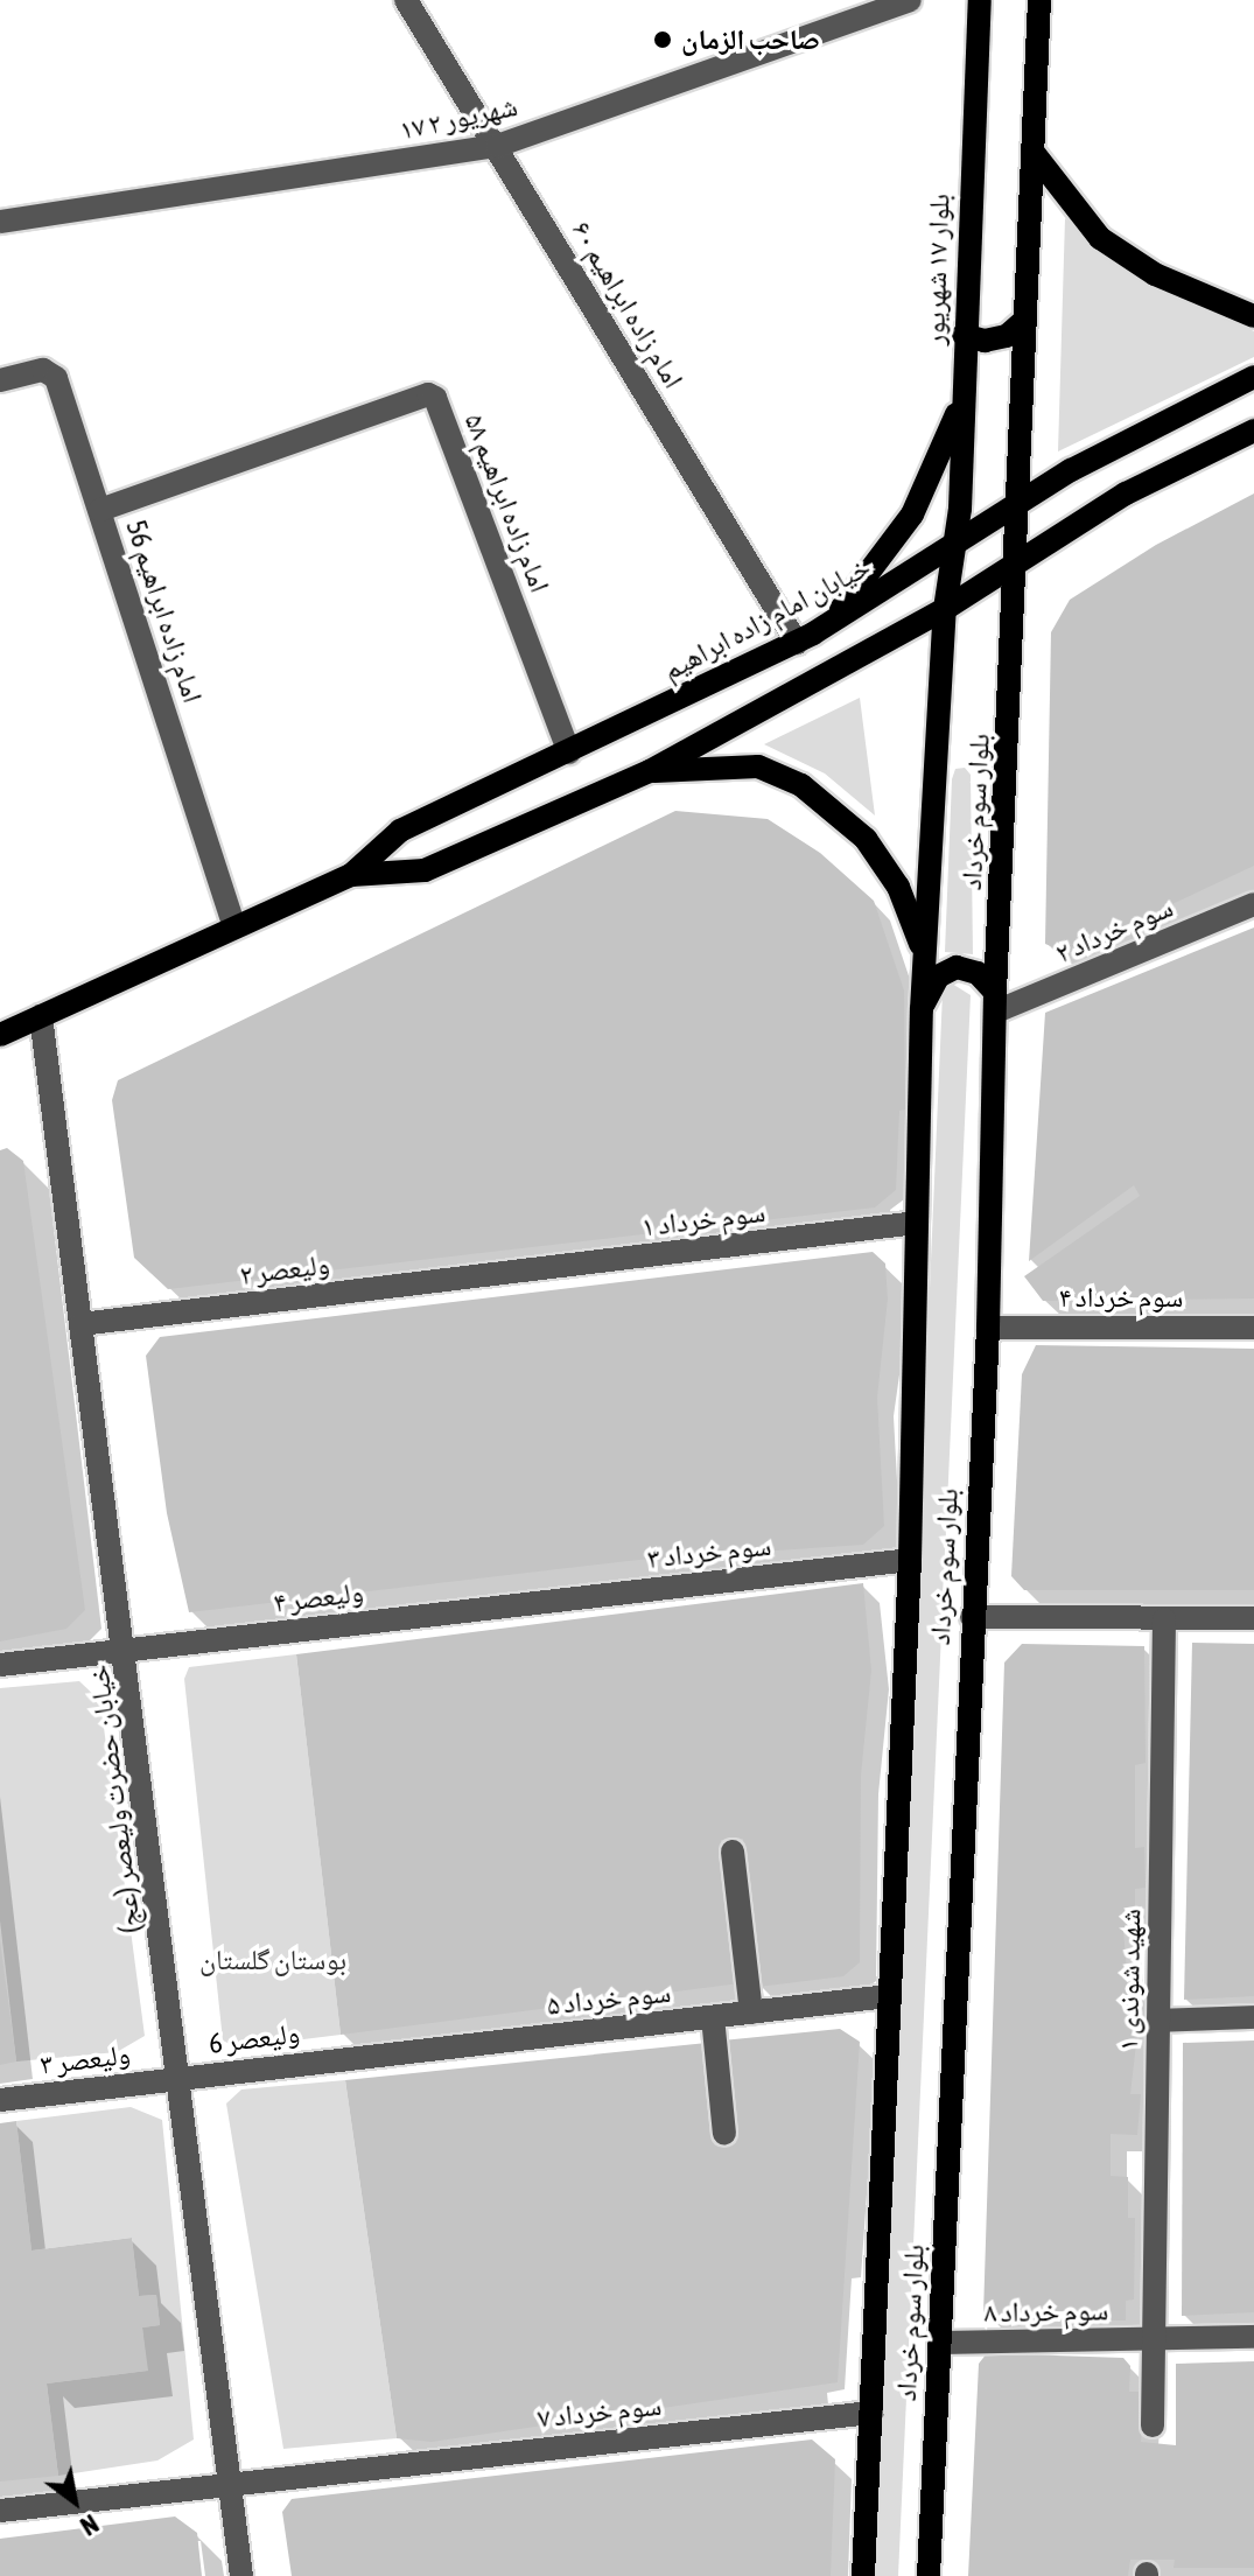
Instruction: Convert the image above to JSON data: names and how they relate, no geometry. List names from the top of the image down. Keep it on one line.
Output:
{"streets":{"main road":["بلوار ۱۷ شهریور","خیابان امام زاده ابراهیم","بلوار سوم خرداد"],"street":["۱۷ شهریور ۲","امام زاده ابراهیم ۶۰","امام زاده ابراهیم ۵۸","امام زاده ابراهیم 56","سوم خرداد ۲","سوم خرداد ۱","ولیعصر ۲","سوم خرداد ۴","سوم خرداد ۳","ولیعصر ۴","خیابان حضرت ولیعصر (عج)","شهید شوندی ۱","سوم خرداد ۵","ولیعصر 6","ولیعصر ۳","سوم خرداد ۸","سوم خرداد ۷"]},"crossings":[["۱۷ شهریور ۲","امام زاده ابراهیم ۶۰"],["بلوار ۱۷ شهریور","خیابان امام زاده ابراهیم"],["بلوار ۱۷ شهریور","بلوار سوم خرداد"],["امام زاده ابراهیم ۶۰","خیابان امام زاده ابراهیم"],["امام زاده ابراهیم ۵۸","امام زاده ابراهیم 56"],["امام زاده ابراهیم ۵۸","خیابان امام زاده ابراهیم"],["امام زاده ابراهیم 56","خیابان امام زاده ابراهیم"],["خیابان امام زاده ابراهیم","بلوار سوم خرداد"],["خیابان امام زاده ابراهیم","خیابان حضرت ولیعصر (عج)"],["بلوار سوم خرداد","سوم خرداد ۲"],["بلوار سوم خرداد","سوم خرداد ۱"],["بلوار سوم خرداد","سوم خرداد ۴"],["بلوار سوم خرداد","سوم خرداد ۳"],["بلوار سوم خرداد","سوم خرداد ۵"],["بلوار سوم خرداد","سوم خرداد ۸"],["بلوار سوم خرداد","سوم خرداد ۷"],["سوم خرداد ۱","ولیعصر ۲"],["ولیعصر ۲","خیابان حضرت ولیعصر (عج)"],["سوم خرداد ۳","ولیعصر ۴"],["ولیعصر ۴","خیابان حضرت ولیعصر (عج)"],["خیابان حضرت ولیعصر (عج)","ولیعصر 6"],["خیابان حضرت ولیعصر (عج)","ولیعصر ۳"],["خیابان حضرت ولیعصر (عج)","سوم خرداد ۷"],["شهید شوندی ۱","سوم خرداد ۸"],["سوم خرداد ۵","ولیعصر 6"],["ولیعصر 6","ولیعصر ۳"]],"parks":["بوستان گلستان"],"places":["صاحب الزمان"],"north":"bottom right"}
